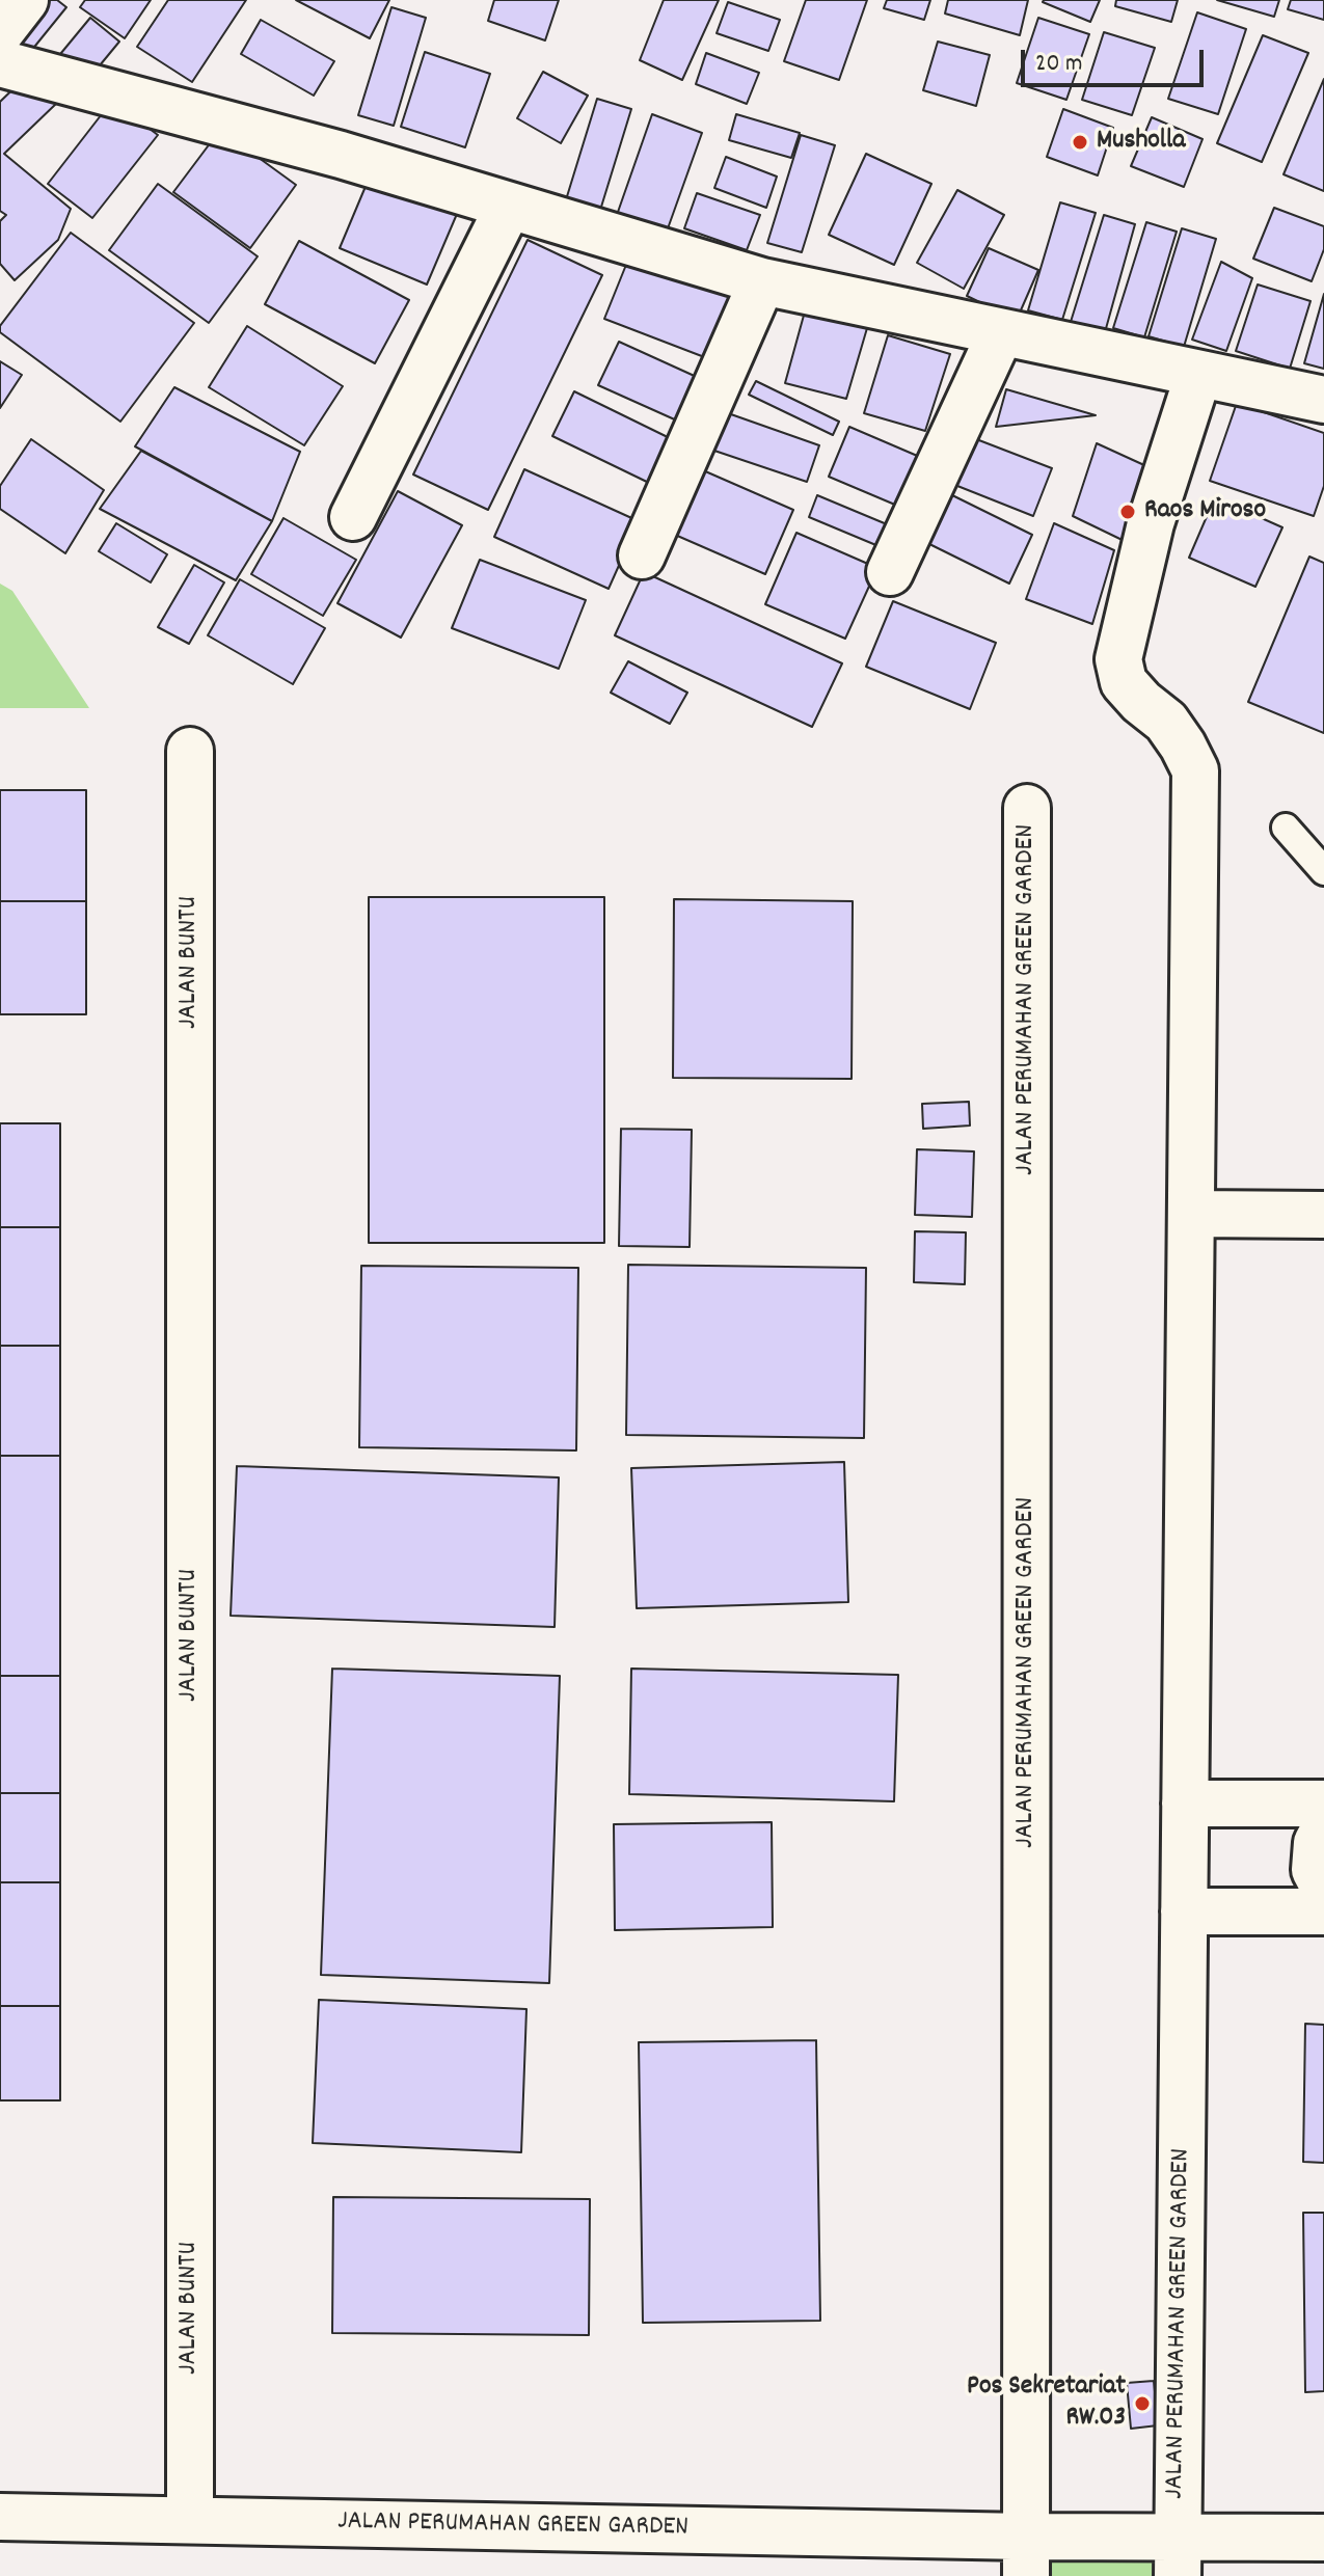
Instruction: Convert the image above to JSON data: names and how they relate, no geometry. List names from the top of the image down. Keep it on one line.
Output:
{"streets":{"street":["JALAN BUNTU","JALAN PERUMAHAN GREEN GARDEN"]},"crossings":[["JALAN BUNTU","JALAN PERUMAHAN GREEN GARDEN"]],"places":["Musholla","Raos Miroso","Pos Sekretariat RW.03"],"scale_bar":"20 m"}
